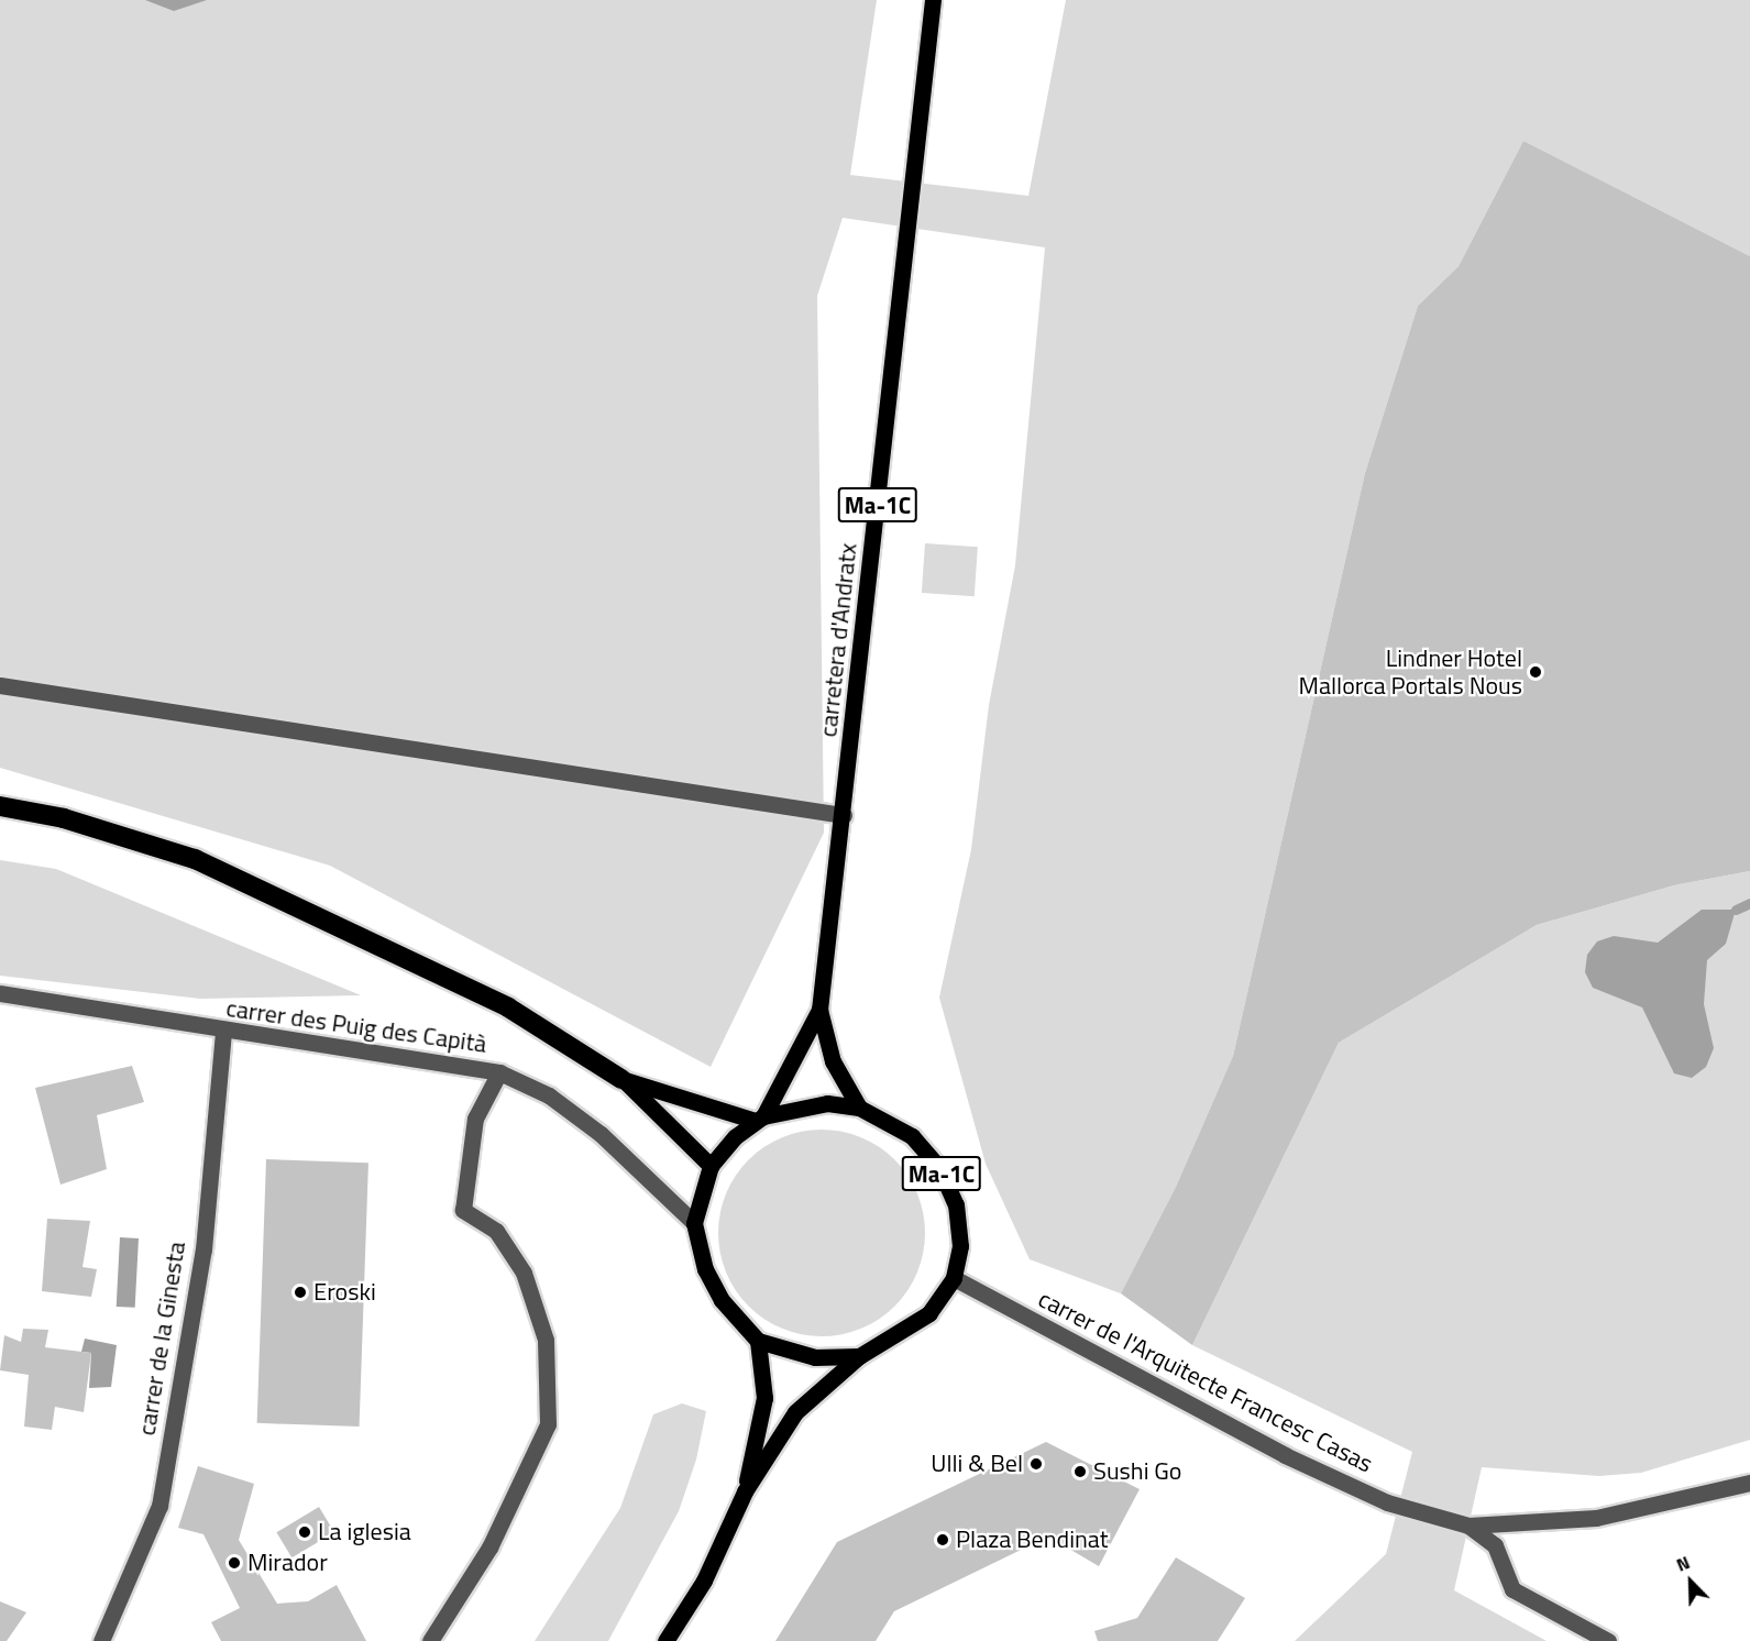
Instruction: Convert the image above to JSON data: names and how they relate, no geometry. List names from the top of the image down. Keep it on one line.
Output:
{"streets":{"main road":["Ma-1C","carretera d'Andratx"],"street":["carrer des Puig des Capità","carrer de la Ginesta","carrer de l'Arquitecte Francesc Casas"]},"crossings":[["Ma-1C","carretera d'Andratx"],["Ma-1C","carrer des Puig des Capità"],["Ma-1C","carrer de l'Arquitecte Francesc Casas"],["carrer des Puig des Capità","carrer de la Ginesta"]],"places":["Lindner Hotel Mallorca Portals Nous","Eroski","Ulli & Bel","Sushi Go","La iglesia","Plaza Bendinat","Mirador"],"north":"top left"}
